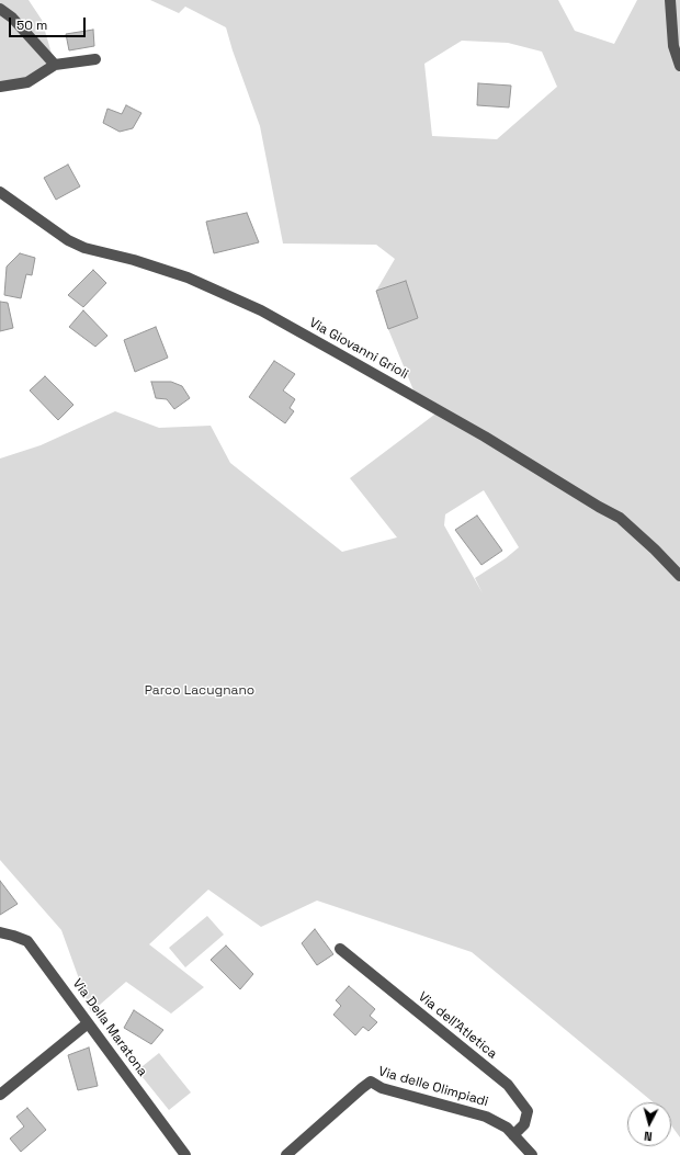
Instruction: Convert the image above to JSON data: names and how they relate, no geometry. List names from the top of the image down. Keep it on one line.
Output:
{"streets":{"street":["Via Giovanni Grioli","Via dell'Atletica","Via Della Maratona","Via delle Olimpiadi"]},"crossings":[["Via dell'Atletica","Via delle Olimpiadi"]],"parks":["Parco Lacugnano"],"scale_bar":"50 m","north":"bottom"}
